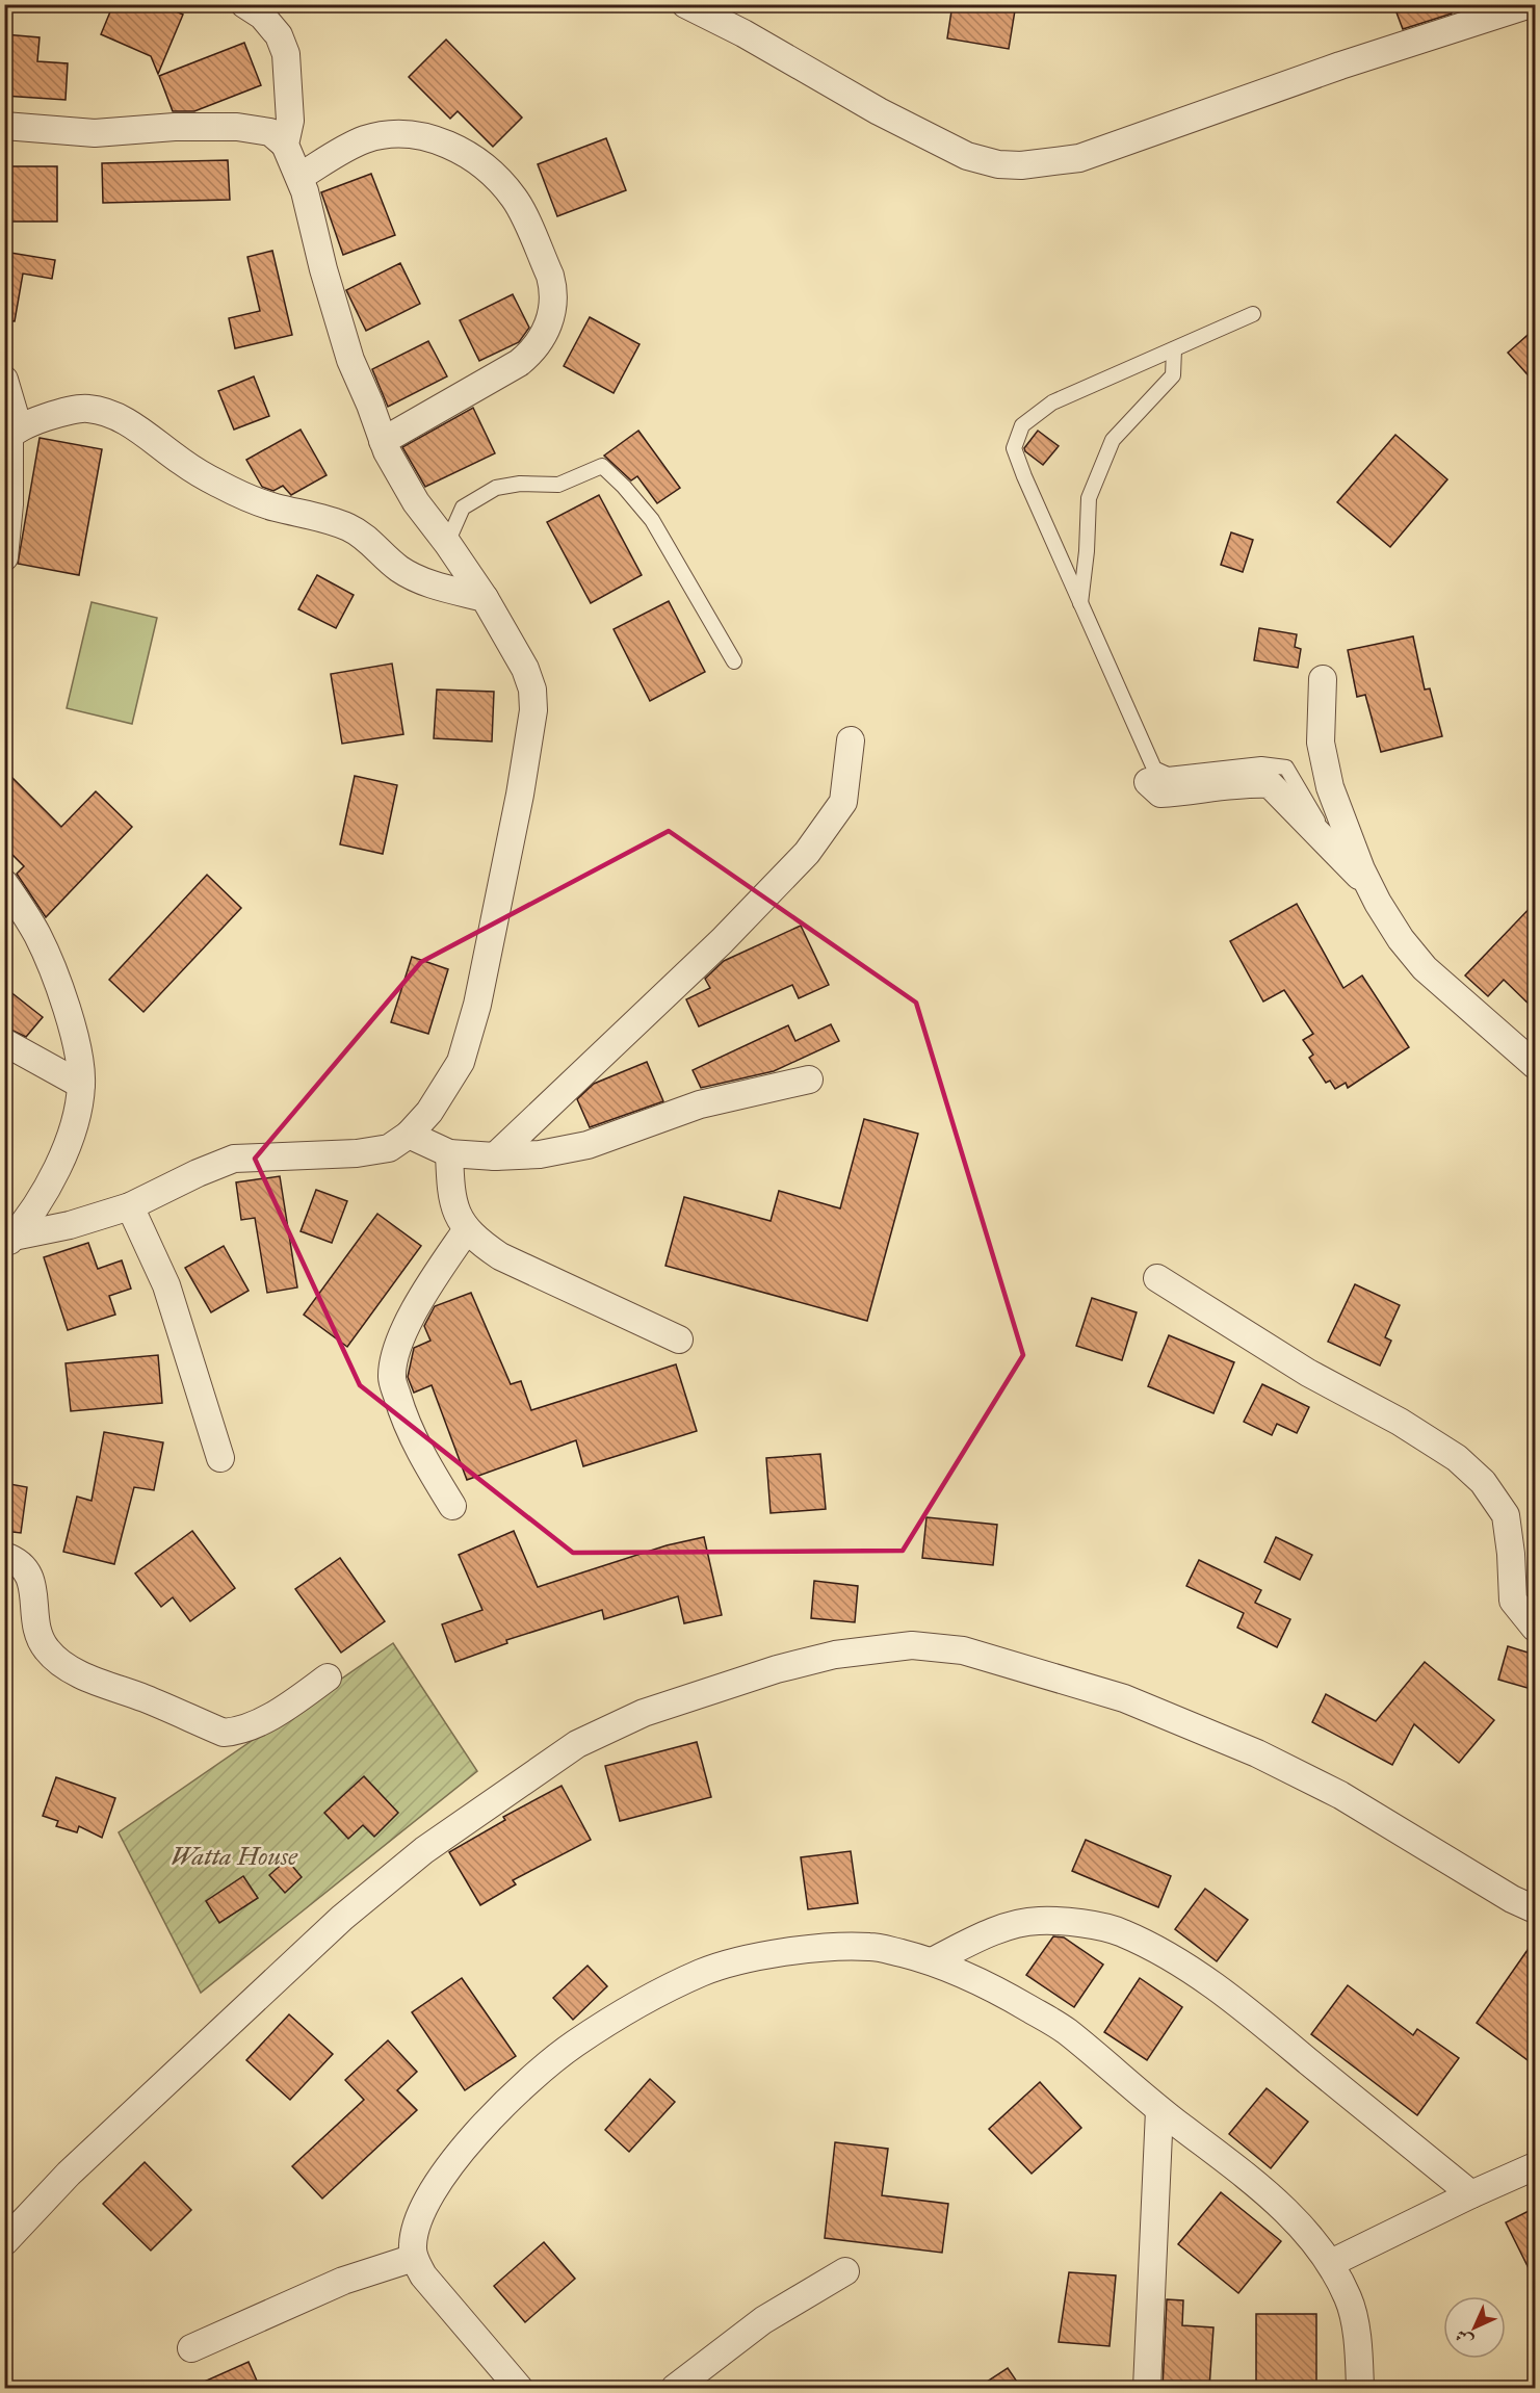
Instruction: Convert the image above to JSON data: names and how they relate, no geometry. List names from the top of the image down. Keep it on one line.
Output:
{"parks":["Watta House"],"north":"bottom left"}
